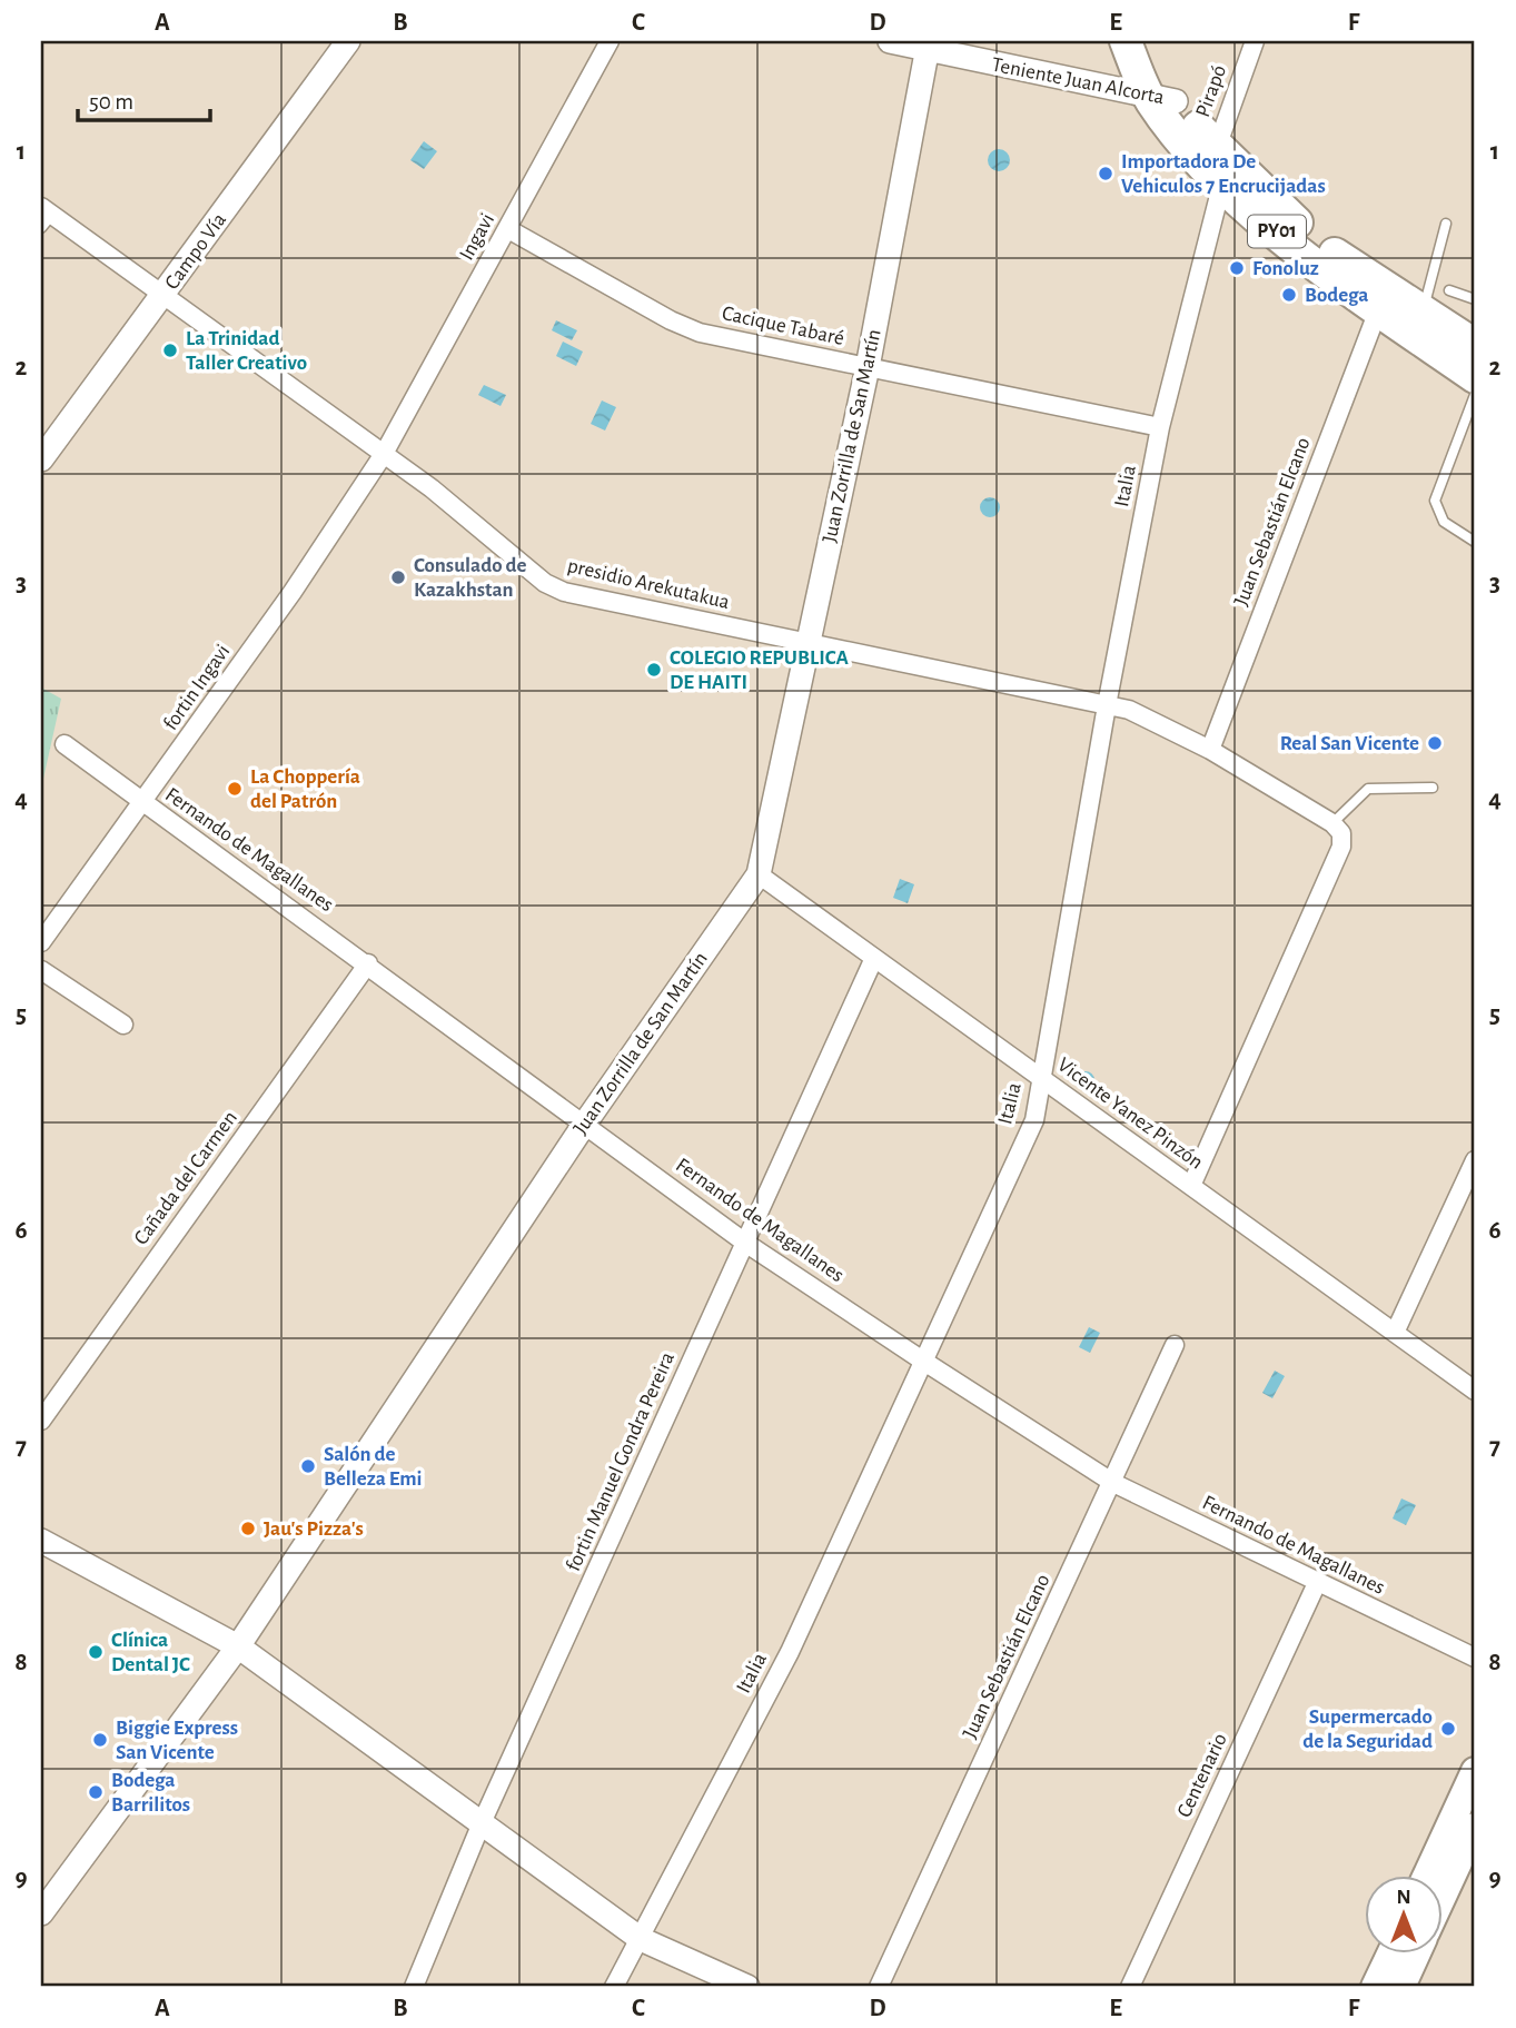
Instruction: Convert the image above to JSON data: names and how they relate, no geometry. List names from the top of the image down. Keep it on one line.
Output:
{"streets":{"highway":["PY01"],"street":["Teniente Juan Alcorta","Pirapó","Ingavi","Campo Vía","Cacique Tabaré","Juan Zorrilla de San Martín","Italia","Juan Sebastián Elcano","presidio Arekutakua","fortin Ingavi","Fernando de Magallanes","Vicente Yanez Pinzón","Cañada del Carmen","fortin Manuel Gondra Pereira","Centenario"]},"crossings":[["Teniente Juan Alcorta","PY01"],["Teniente Juan Alcorta","Juan Zorrilla de San Martín"],["Pirapó","PY01"],["Pirapó","Italia"],["PY01","Italia"],["PY01","Juan Sebastián Elcano"],["Ingavi","Cacique Tabaré"],["Ingavi","presidio Arekutakua"],["Ingavi","fortin Ingavi"],["Campo Vía","presidio Arekutakua"],["Cacique Tabaré","Juan Zorrilla de San Martín"],["Cacique Tabaré","Italia"],["Juan Zorrilla de San Martín","presidio Arekutakua"],["Juan Zorrilla de San Martín","Fernando de Magallanes"],["Juan Zorrilla de San Martín","Vicente Yanez Pinzón"],["Italia","presidio Arekutakua"],["Italia","Fernando de Magallanes"],["Italia","Vicente Yanez Pinzón"],["Juan Sebastián Elcano","presidio Arekutakua"],["Juan Sebastián Elcano","Fernando de Magallanes"],["presidio Arekutakua","fortin Ingavi"],["fortin Ingavi","Fernando de Magallanes"],["Fernando de Magallanes","Cañada del Carmen"],["Fernando de Magallanes","fortin Manuel Gondra Pereira"],["Fernando de Magallanes","Centenario"],["Vicente Yanez Pinzón","fortin Manuel Gondra Pereira"]],"places":["Importadora De Vehiculos 7 Encrucijadas","Fonoluz","Bodega","La Trinidad Taller Creativo","Consulado de Kazakhstan","COLEGIO REPUBLICA DE HAITI","Real San Vicente","La Choppería del Patrón","Salón de Belleza Emi","Jau's Pizza's","Clínica Dental JC","Supermercado de la Seguridad","Biggie Express San Vicente","Bodega Barrilitos"],"scale_bar":"50 m","north":"top","grid":{"columns":["A","B","C","D","E","F"],"rows":["1","2","3","4","5","6","7","8","9"]}}
